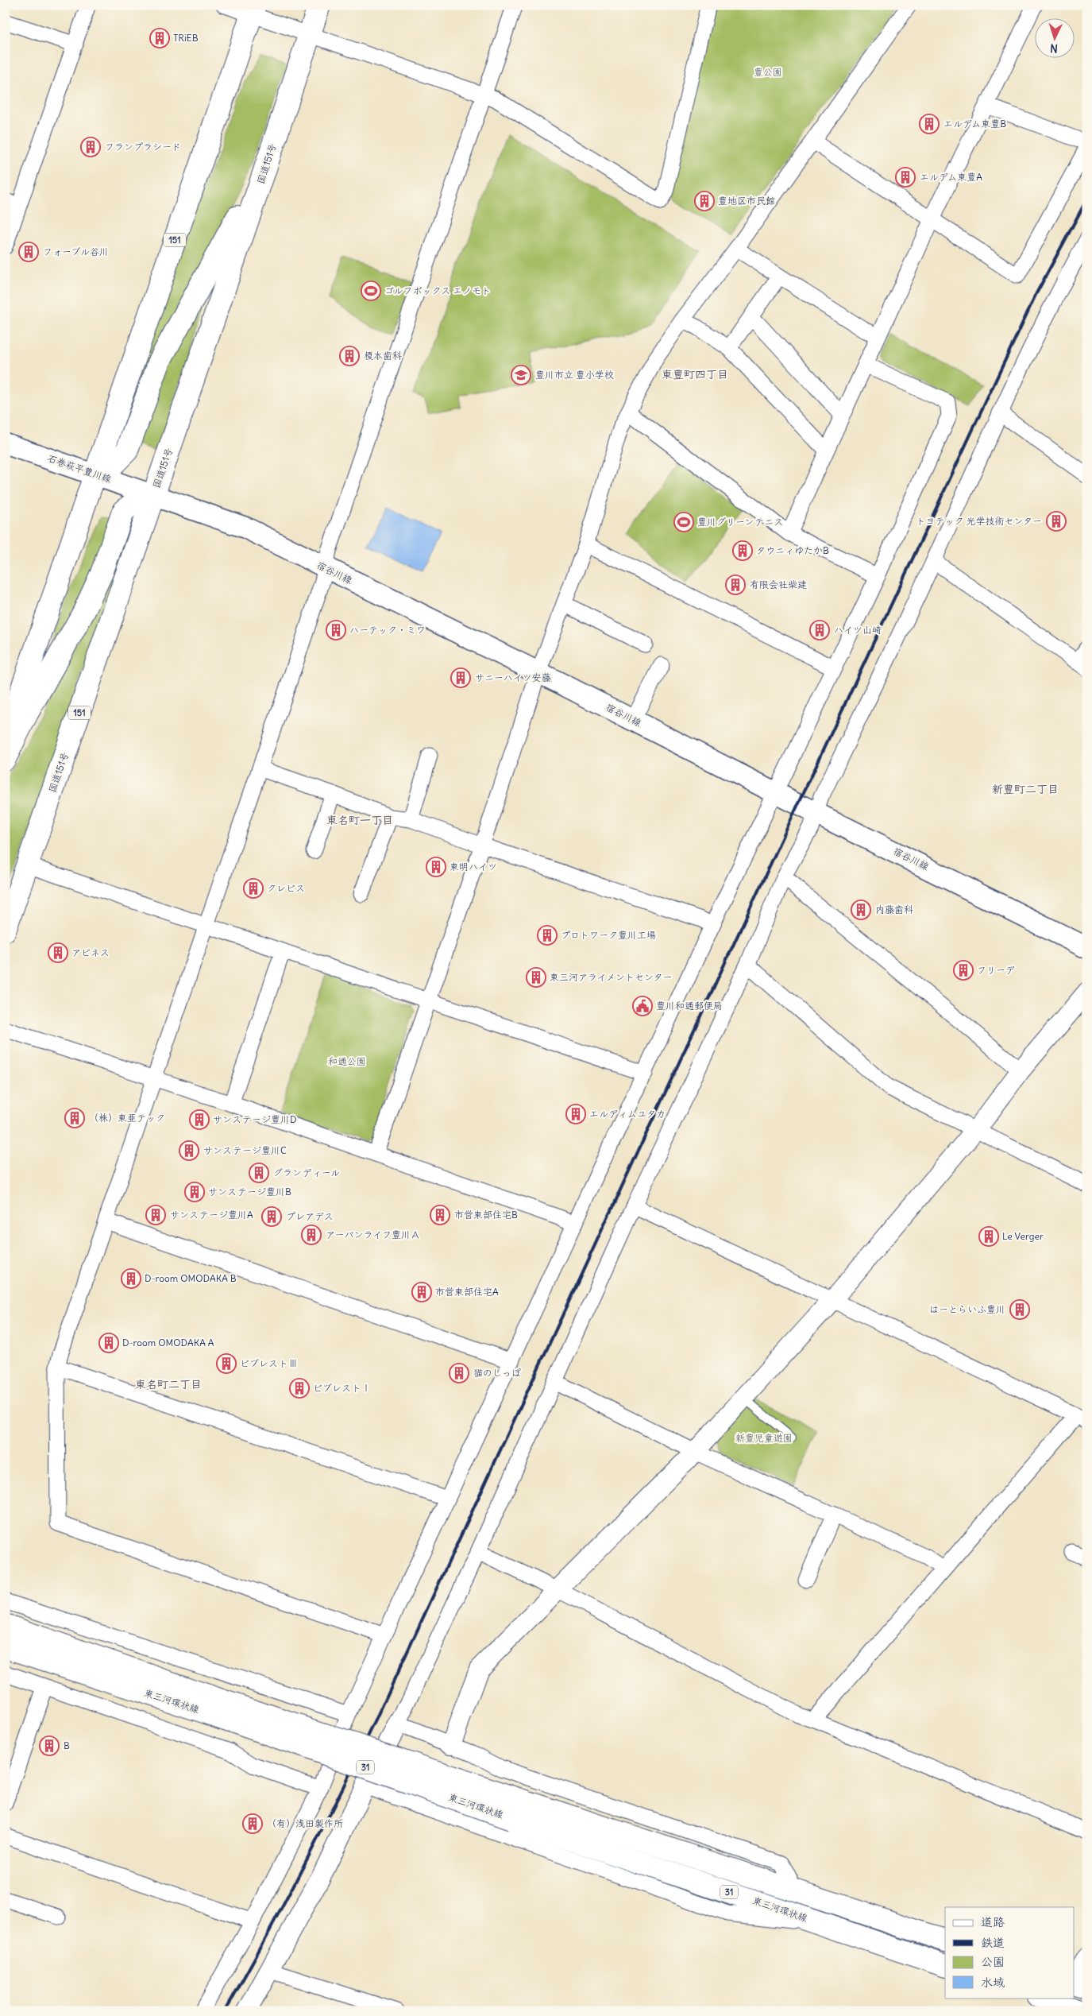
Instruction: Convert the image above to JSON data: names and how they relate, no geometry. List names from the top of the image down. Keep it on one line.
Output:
{"streets":{"main road":["国道151号","151","石巻萩平豊川線","宿谷川線","東三河環状線","31"]},"crossings":[["国道151号","石巻萩平豊川線"],["国道151号","宿谷川線"],["151","石巻萩平豊川線"],["石巻萩平豊川線","宿谷川線"]],"districts":["東豊町四丁目","新豊町二丁目","東名町一丁目","東名町二丁目"],"parks":["豊公園","和通公園","新豊児童遊園"],"places":{"building":["TRiEB","エルデム東豊B","フランプラシード","エルデム東豊A","豊地区市民館","フォーブル谷川","榎本歯科","トヨテック 光学技術センター","タウニィゆたかB","有限会社柴建","ハーテック・ミワ","ハイツ山崎","サニーハイツ安藤","東明ハイツ","クレビス","内藤歯科","プロトワーク豊川工場","アピネス","フリーデ","東三河アライメントセンター","エルディムユタカ","（株）東亜テック","サンステージ豊川D","サンステージ豊川C","グランディール","サンステージ豊川B","サンステージ豊川A","市営東部住宅B","プレアデス","アーバンライフ豊川Ａ","Le Verger","D-room OMODAKA B","市営東部住宅A","はーとらいふ豊川","D-room OMODAKA A","ビブレストⅢ","猫のしっぽ","ビブレストⅠ","B","（有）浅田製作所"],"sports":["ゴルフボックス エノモト","豊川グリーンテニス"],"school or university":["豊川市立 豊小学校"],"public building":["豊川和通郵便局"]},"legend":["道路","鉄道","公園","水域"],"north":"bottom"}
